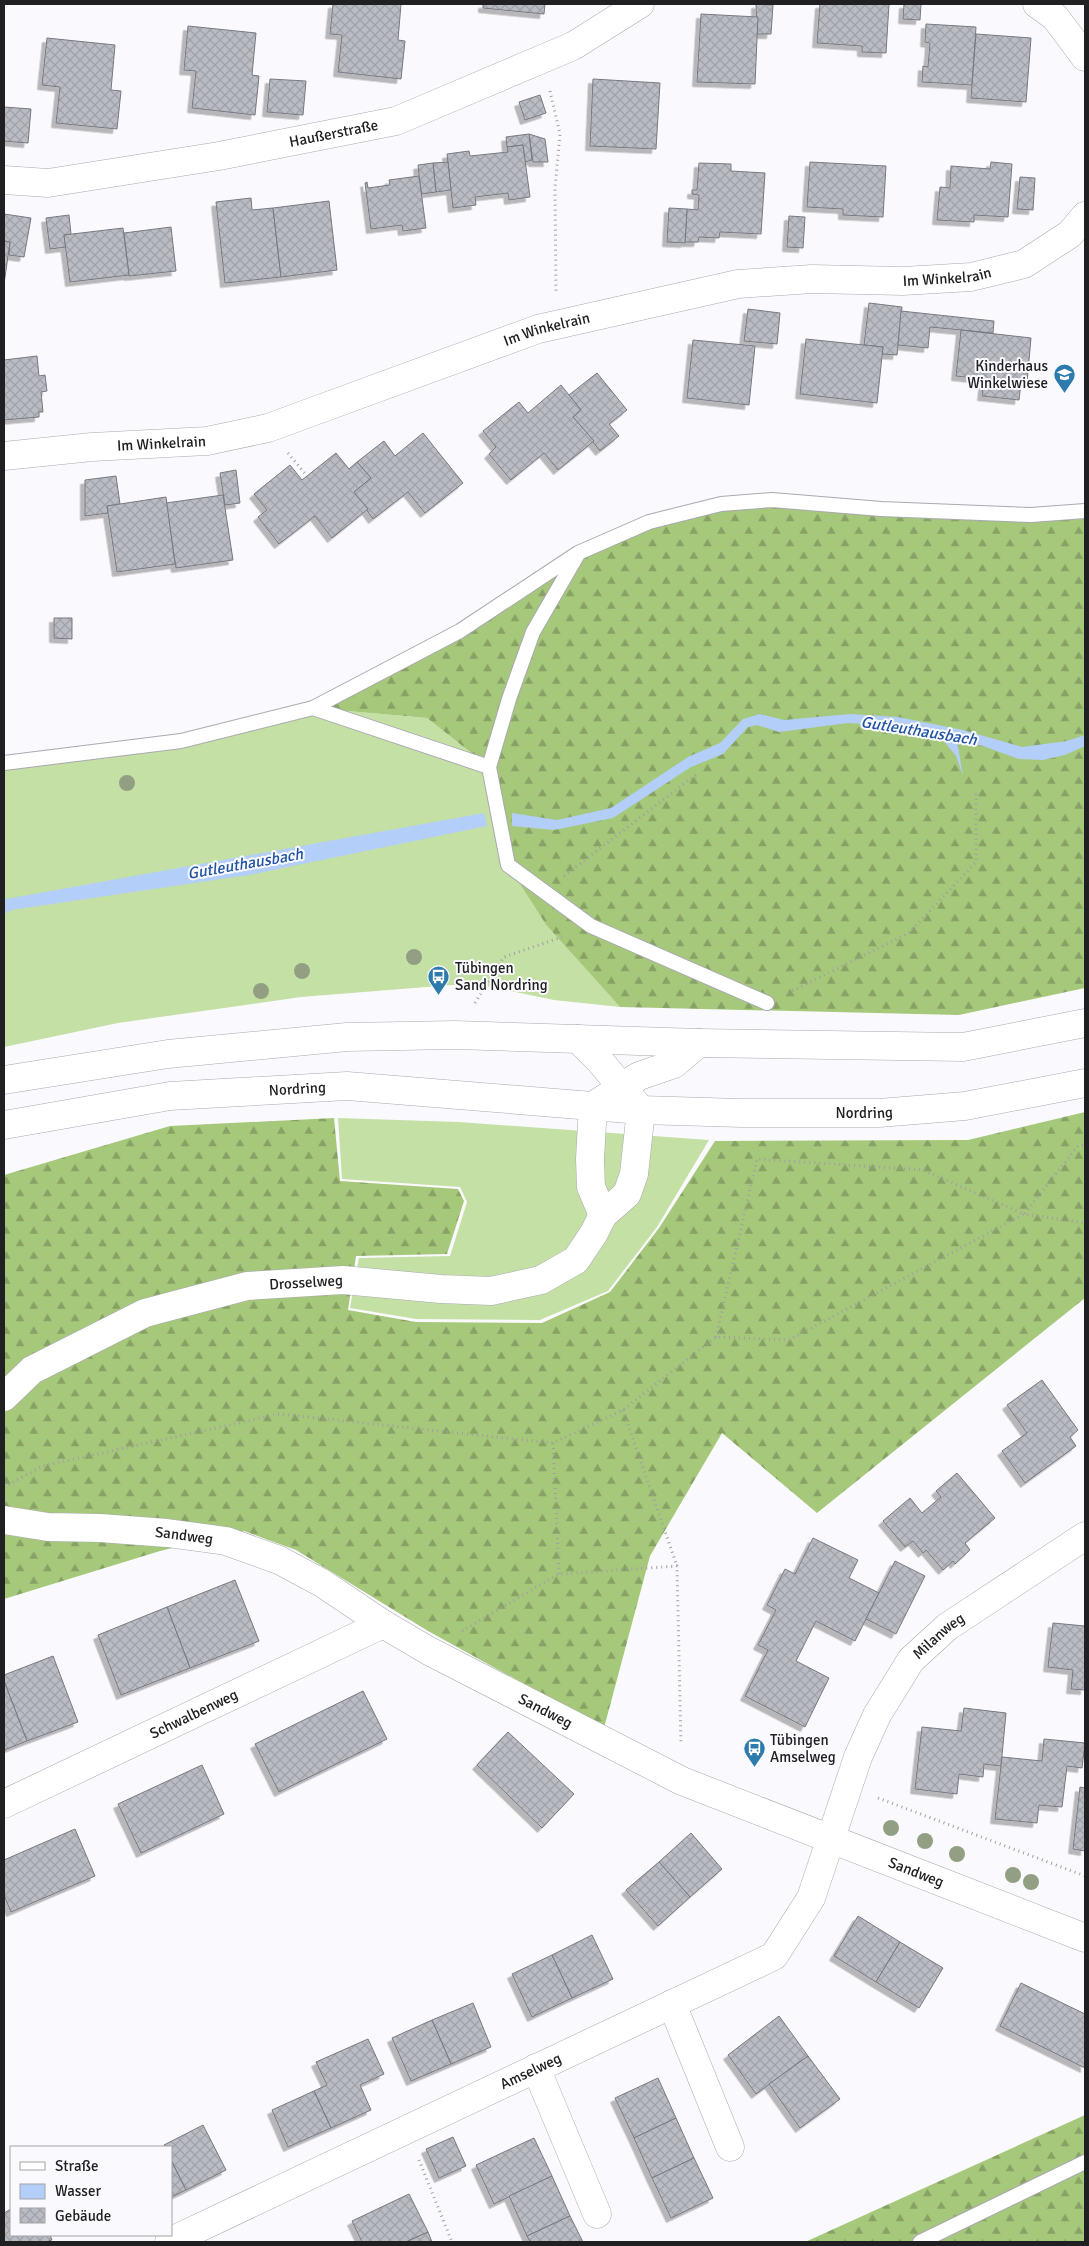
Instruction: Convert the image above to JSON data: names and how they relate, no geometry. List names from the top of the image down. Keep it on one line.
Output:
{"streets":{"street":["Haußerstraße","Im Winkelrain","Nordring","Drosselweg","Sandweg","Milanweg","Schwalbenweg","Amselweg"]},"crossings":[["Nordring","Drosselweg"],["Sandweg","Milanweg"],["Sandweg","Schwalbenweg"],["Sandweg","Amselweg"],["Milanweg","Amselweg"]],"water":["Gutleuthausbach"],"places":{"school or university":["Kinderhaus Winkelwiese"],"bus stop":["Tübingen Sand Nordring","Tübingen Amselweg"]},"legend":["Straße","Wasser","Gebäude"]}
